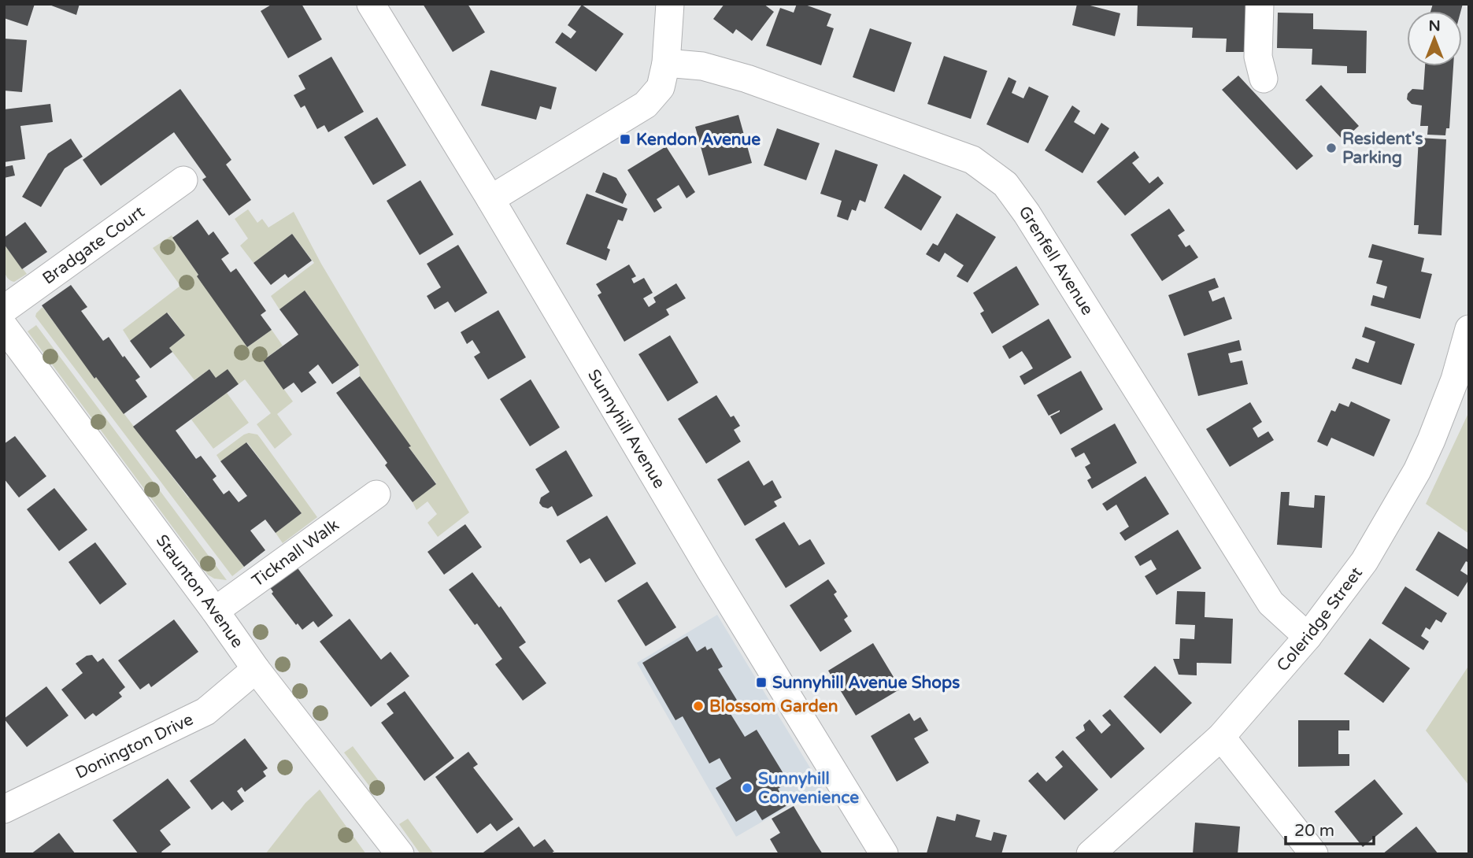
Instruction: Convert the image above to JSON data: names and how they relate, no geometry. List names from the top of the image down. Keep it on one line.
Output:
{"streets":{"street":["Bradgate Court","Grenfell Avenue","Sunnyhill Avenue","Ticknall Walk","Staunton Avenue","Coleridge Street","Donington Drive"]},"crossings":[["Grenfell Avenue","Coleridge Street"],["Ticknall Walk","Staunton Avenue"],["Staunton Avenue","Donington Drive"]],"places":{"transit":["Kendon Avenue","Sunnyhill Avenue Shops"],"other":["Resident's Parking","Blossom Garden","Sunnyhill Convenience"]},"scale_bar":"20 m","north":"top"}
